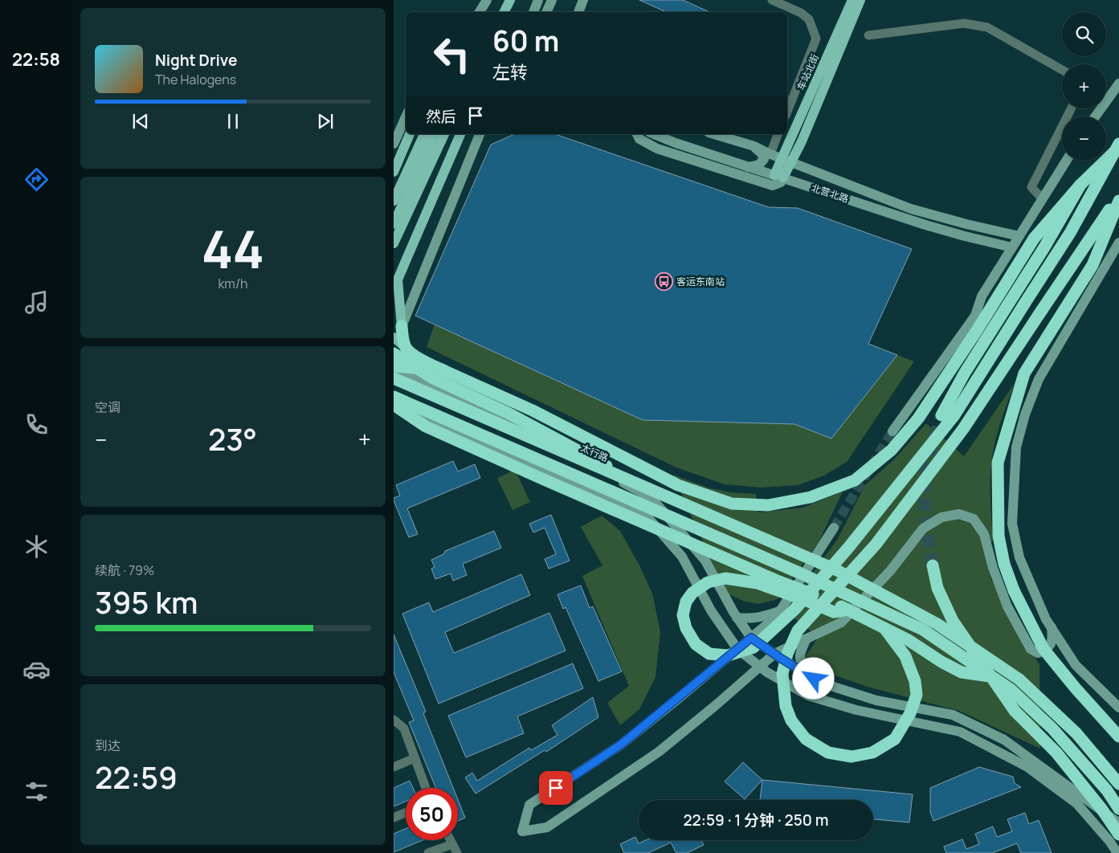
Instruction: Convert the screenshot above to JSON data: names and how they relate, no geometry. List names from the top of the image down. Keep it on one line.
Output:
{"streets":{"highway":["太行路"],"main road":["车站北街","北营北路"]},"crossings":[["车站北街","北营北路"]],"places":{"bus stop":["客运东南站"]},"page":{"tabs":"22:58","map_buttons":["+","−"],"turn":["60 m","左转"],"song":["Night Drive","The Halogens"],"then":"然后","tile":[["44","km/h"],"空调",["续航 · 79%","395 km"],["到达","22:59"]],"heat":["−","23°","+"],"limit":"50","trip":"22:59 · 1 分钟 · 250 m"}}
